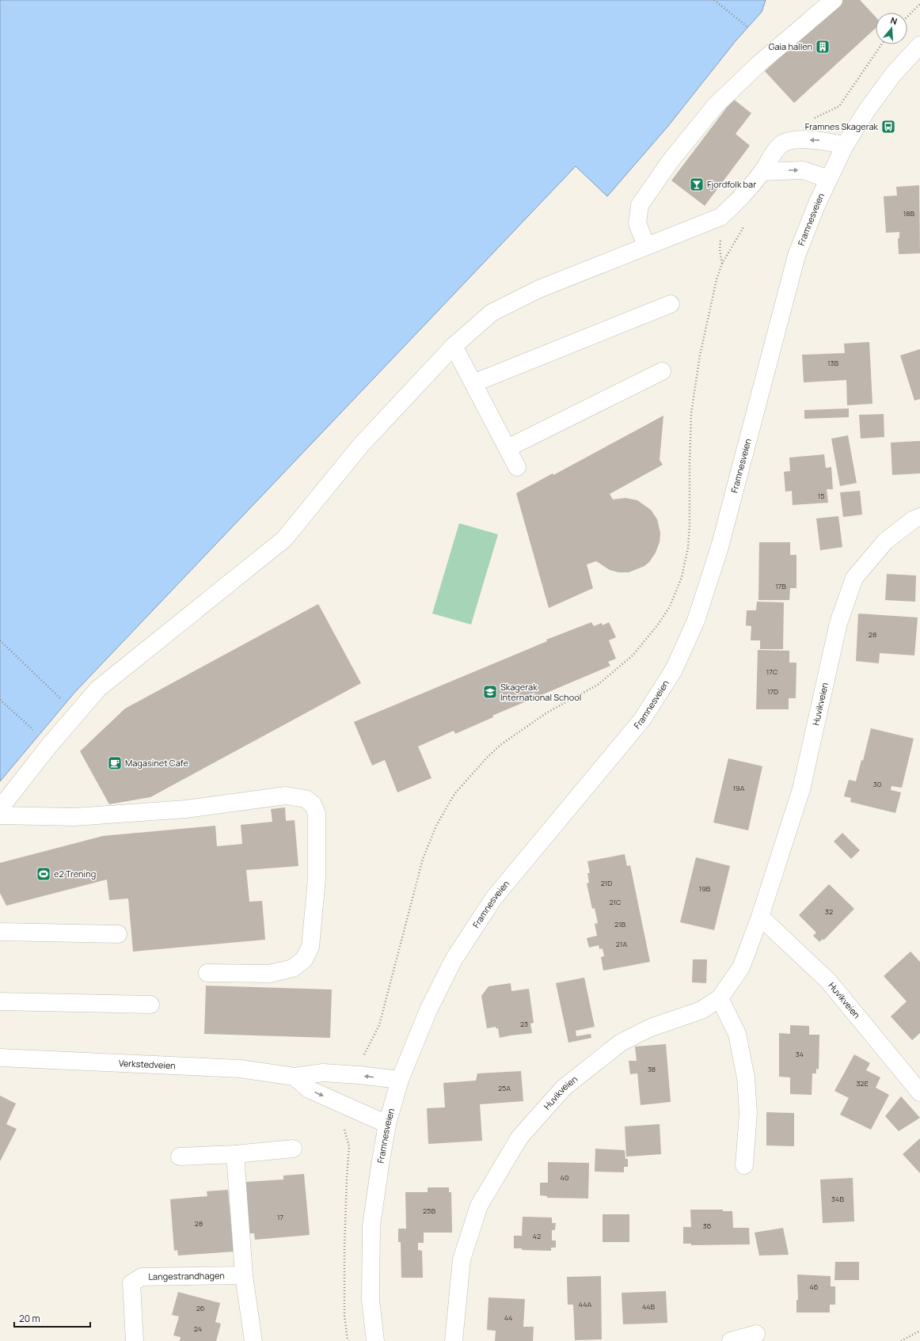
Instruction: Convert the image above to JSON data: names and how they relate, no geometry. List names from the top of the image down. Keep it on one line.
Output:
{"streets":{"street":["Framnesveien","Huvikveien","Verkstedveien","Langestrandhagen"]},"crossings":[["Framnesveien","Verkstedveien"]],"places":{"building":["Gaia hallen"],"bus stop":["Framnes Skagerak"],"bar":["Fjordfolk bar"],"school or university":["Skagerak International School"],"cafe":["Magasinet Cafe"],"sports":["e2 Trening"]},"house_numbers":["18B","13B","15","17B","28","17C","17D","30","19A","21D","19B","21C","32","21B","21A","23","34","38","32E","25A","40","34B","25B","17","28","36","42","46","44A","44B","26","44","24"],"scale_bar":"20 m","north":"top"}
